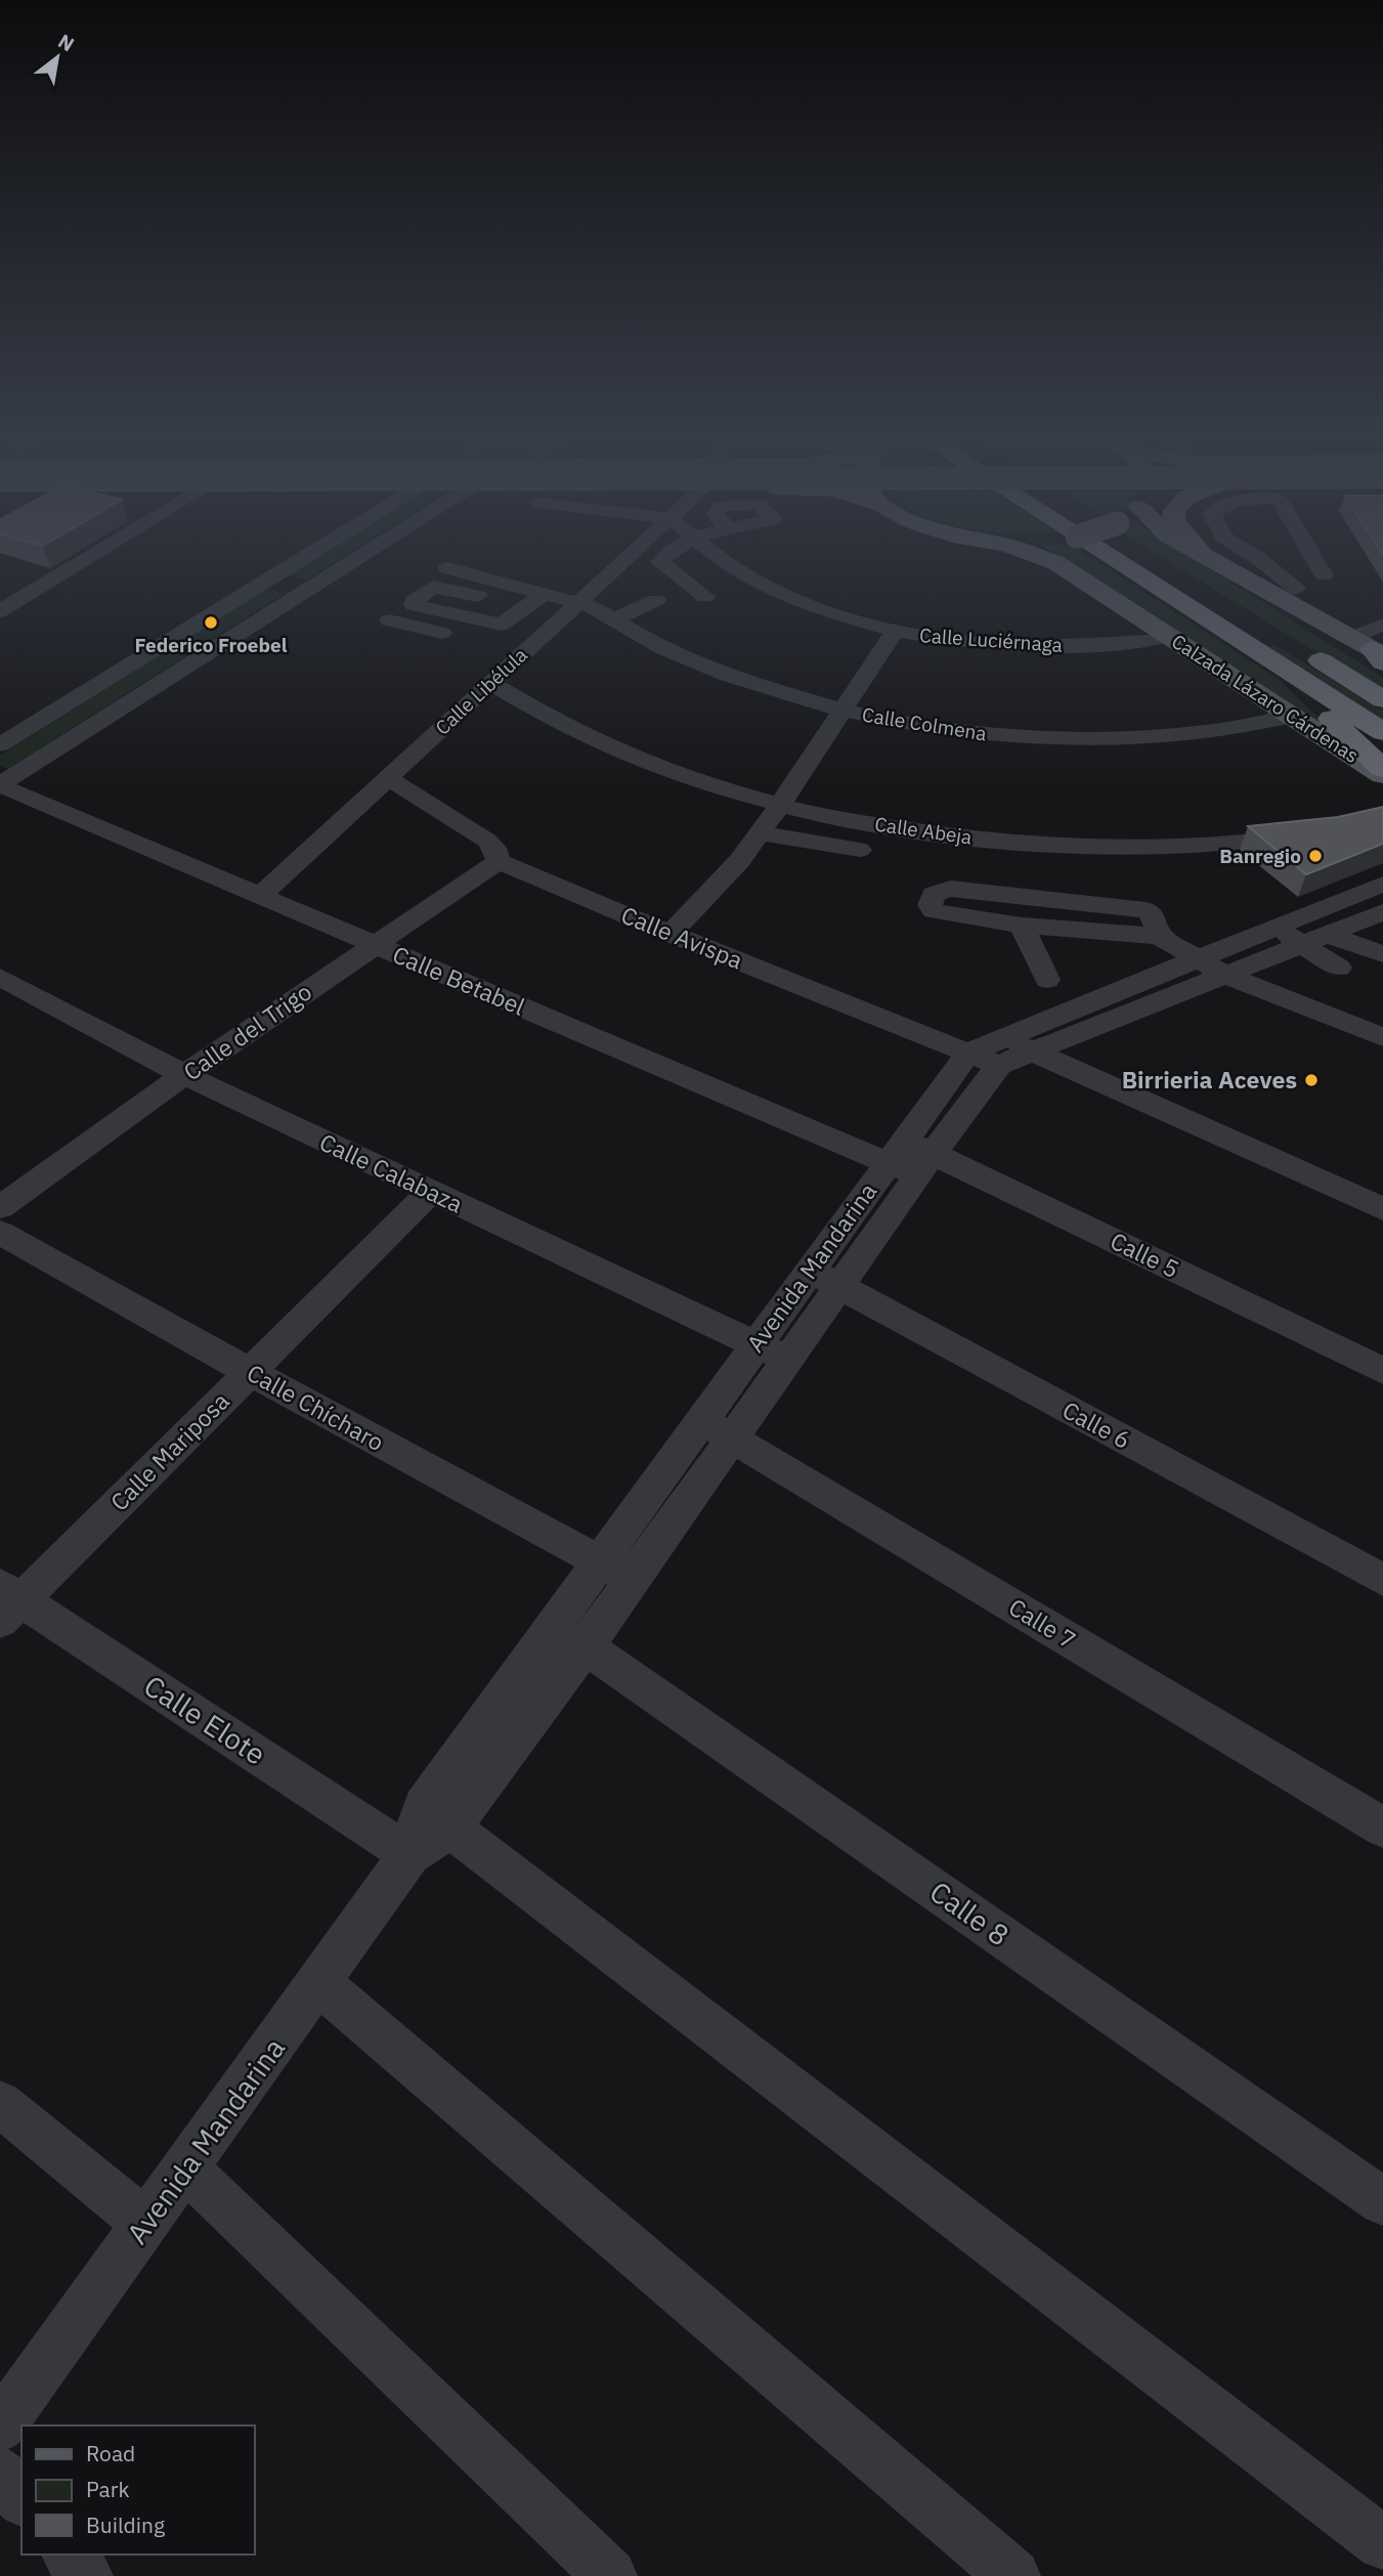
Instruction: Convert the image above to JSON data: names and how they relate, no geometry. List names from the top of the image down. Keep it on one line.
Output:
{"streets":{"highway":["Calzada Lázaro Cárdenas"],"street":["Calle Luciérnaga","Calle Libélula","Calle Colmena","Calle Abeja","Calle Avispa","Calle Betabel","Calle del Trigo","Calle Calabaza","Calle 5","Avenida Mandarina","Calle Chícharo","Calle 6","Calle Mariposa","Calle 7","Calle Elote","Calle 8"]},"crossings":[["Calle Luciérnaga","Calzada Lázaro Cárdenas"],["Calle Libélula","Calle Colmena"],["Calle Libélula","Calle Abeja"],["Calle Libélula","Calle Betabel"],["Calzada Lázaro Cárdenas","Calle Colmena"],["Calle Avispa","Calle del Trigo"],["Calle Avispa","Avenida Mandarina"],["Calle Betabel","Calle del Trigo"],["Calle Betabel","Calle 5"],["Calle Betabel","Avenida Mandarina"],["Calle del Trigo","Calle Calabaza"],["Calle Calabaza","Avenida Mandarina"],["Calle Calabaza","Calle Mariposa"],["Calle 5","Avenida Mandarina"],["Avenida Mandarina","Calle Chícharo"],["Avenida Mandarina","Calle 6"],["Avenida Mandarina","Calle 7"],["Avenida Mandarina","Calle Elote"],["Avenida Mandarina","Calle 8"],["Calle Chícharo","Calle Mariposa"],["Calle Mariposa","Calle Elote"]],"places":["Federico Froebel","Banregio","Birrieria Aceves"],"legend":["Road","Park","Building"],"north":"top right"}
